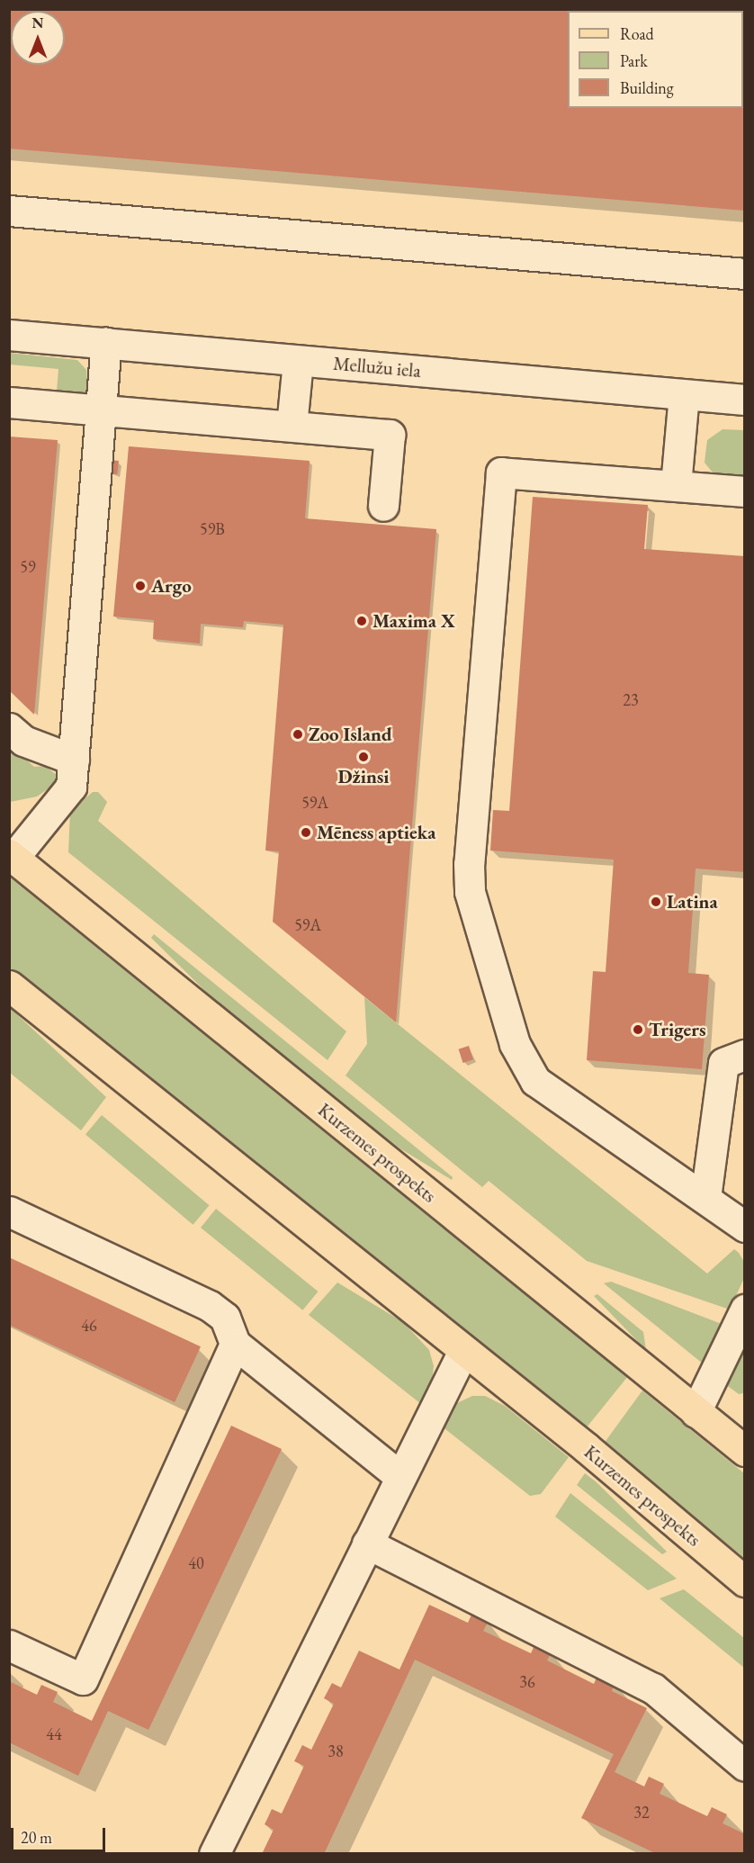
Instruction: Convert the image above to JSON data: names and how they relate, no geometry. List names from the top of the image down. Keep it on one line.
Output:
{"streets":{"main road":["Kurzemes prospekts"],"street":["Mellužu iela"]},"places":["Argo","Maxima X","Zoo Island","Džinsi","Mēness aptieka","Latina","Trigers"],"house_numbers":["59B","59","23","59A","59A","46","40","36","44","38","32"],"legend":["Road","Park","Building"],"scale_bar":"20 m","north":"top"}
